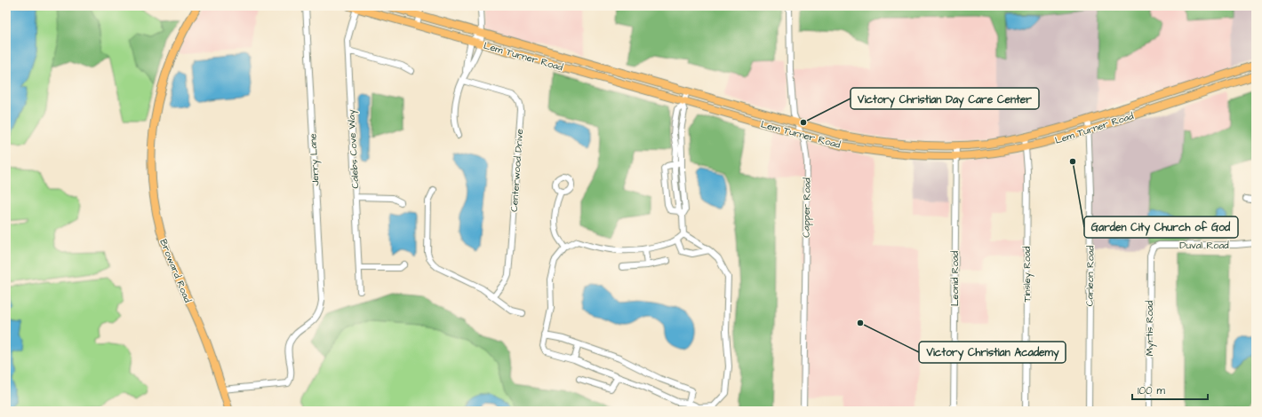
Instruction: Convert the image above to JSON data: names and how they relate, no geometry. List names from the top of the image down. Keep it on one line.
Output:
{"streets":{"main road":["Lem Turner Road","Broward Road"],"street":["Calebs Cove Way","Jerry Lane","Centerwood Drive","Capper Road","Duval Road","Tinsley Road","Carleon Road","Leonid Road","Myrtis Road"]},"crossings":[["Lem Turner Road","Calebs Cove Way"],["Lem Turner Road","Capper Road"],["Lem Turner Road","Tinsley Road"],["Lem Turner Road","Carleon Road"],["Lem Turner Road","Leonid Road"],["Jerry Lane","Broward Road"],["Duval Road","Myrtis Road"]],"places":["Victory Christian Day Care Center","Garden City Church of God","Victory Christian Academy"],"scale_bar":"100 m"}
